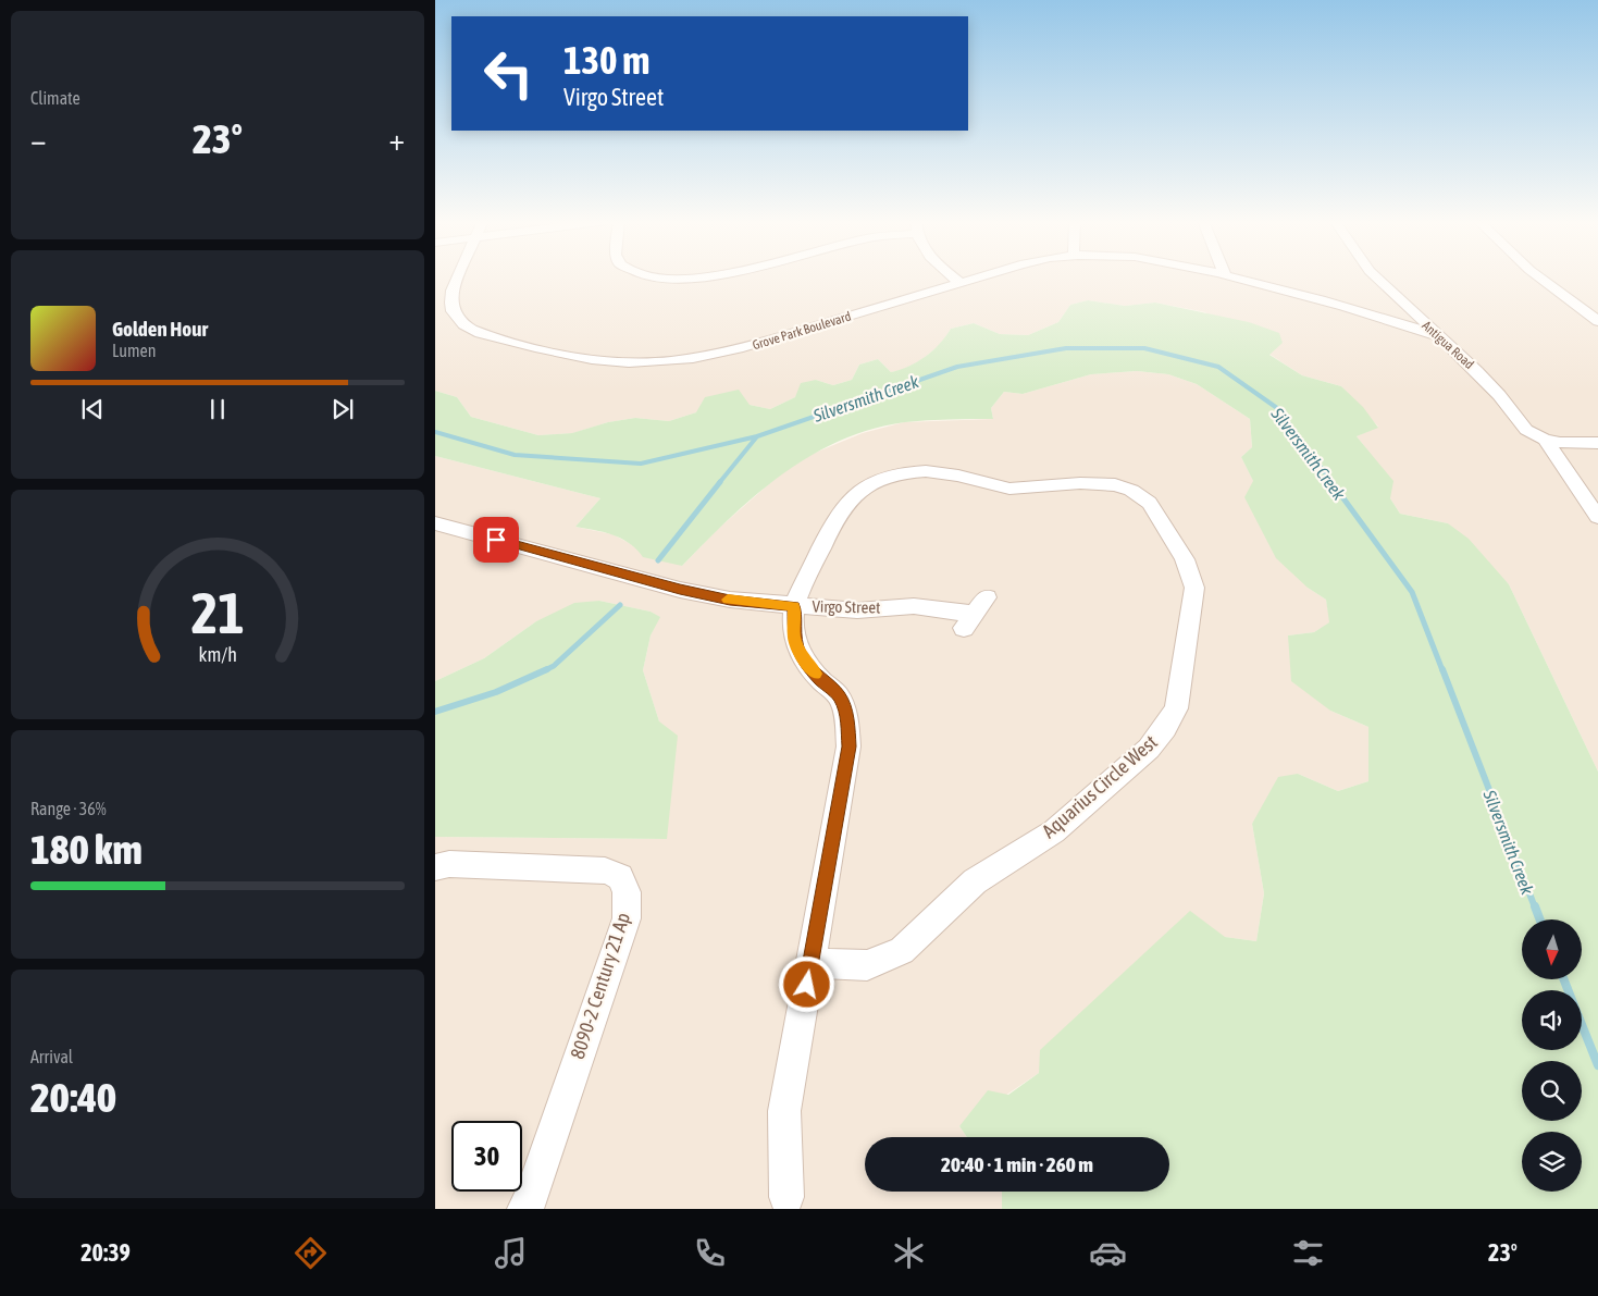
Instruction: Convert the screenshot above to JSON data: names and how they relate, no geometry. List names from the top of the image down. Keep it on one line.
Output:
{"streets":{"street":["Grove Park Boulevard","Antigua Road","Virgo Street","Aquarius Circle West","8090-2 Century 21 Ap"]},"crossings":[["Grove Park Boulevard","Antigua Road"],["Virgo Street","Aquarius Circle West"]],"water":["Silversmith Creek"],"north":"bottom","page":{"tile":["Climate",["Range · 36%","180 km"],["Arrival","20:40"]],"turn":["130 m","Virgo Street"],"heat":["−","23°","+"],"song":["Golden Hour","Lumen"],"limit":"30","trip":"20:40 · 1 min · 260 m","tabs":["20:39","23°"],"gauge":["21","km/h"]}}
